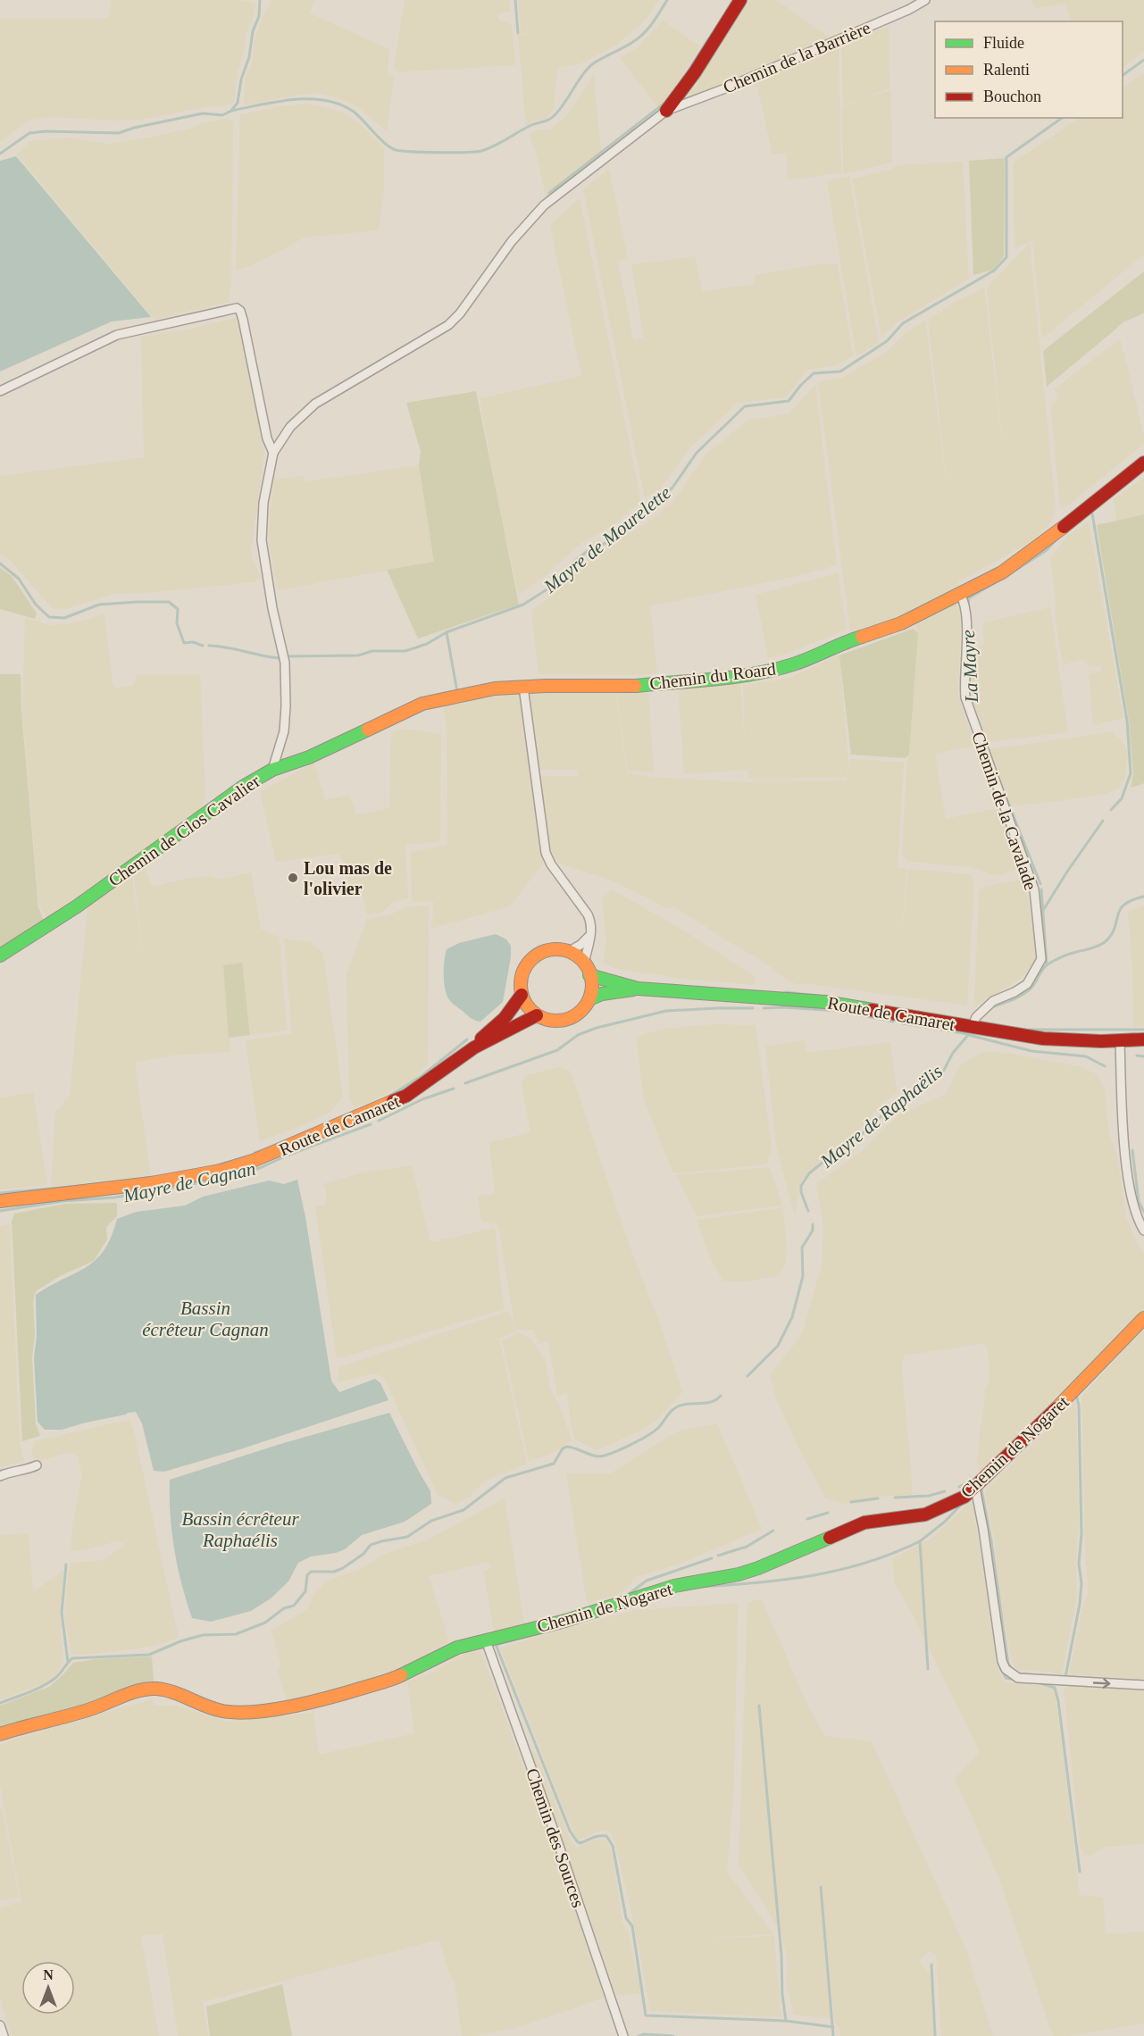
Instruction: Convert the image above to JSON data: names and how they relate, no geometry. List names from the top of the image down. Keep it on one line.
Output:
{"streets":{"street":["Chemin de la Barrière","Chemin du Roard","Chemin de la Cavalade","Chemin de Clos Cavalier","Route de Camaret","Chemin de Nogaret","Chemin des Sources"]},"crossings":[["Chemin de la Barrière","Chemin de Clos Cavalier"],["Chemin du Roard","Chemin de la Cavalade"],["Chemin du Roard","Chemin de Clos Cavalier"],["Chemin de la Cavalade","Route de Camaret"],["Chemin de Nogaret","Chemin des Sources"]],"water":["Mayre de Mourelette","La Mayre","Mayre de Raphaëlis","Mayre de Cagnan","Bassin écrêteur Cagnan","Bassin écrêteur Raphaélis"],"places":["Lou mas de l'olivier"],"legend":["Fluide","Ralenti","Bouchon"],"north":"top"}
